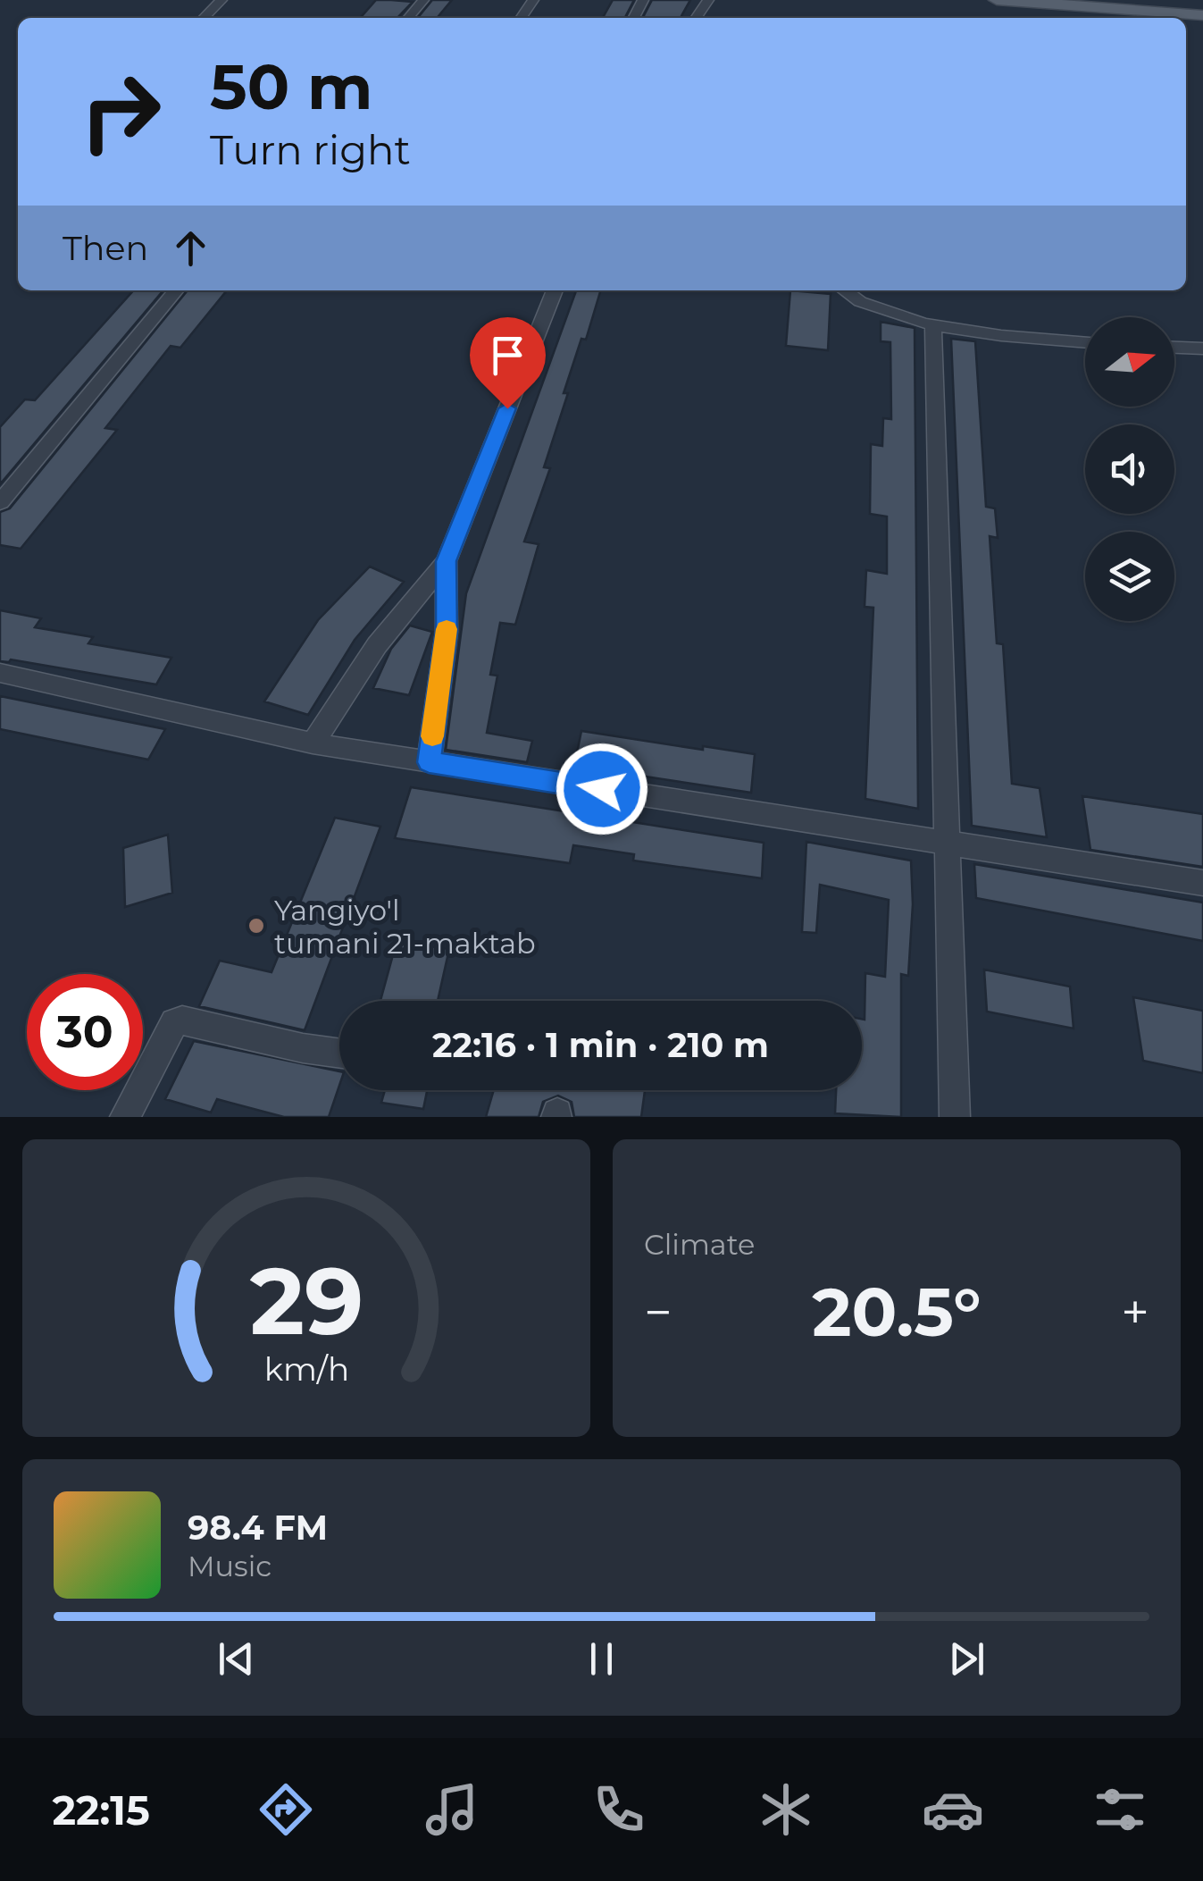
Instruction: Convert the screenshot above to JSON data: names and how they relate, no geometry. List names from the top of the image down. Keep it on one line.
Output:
{"places":["Yangiyo'l tumani 21-maktab"],"north":"right","page":{"turn":["50 m","Turn right"],"then":"Then","limit":"30","trip":"22:16 · 1 min · 210 m","tile":"Climate","heat":["−","20.5°","+"],"song":["98.4 FM","Music"],"tabs":"22:15","gauge":["29","km/h"]}}
